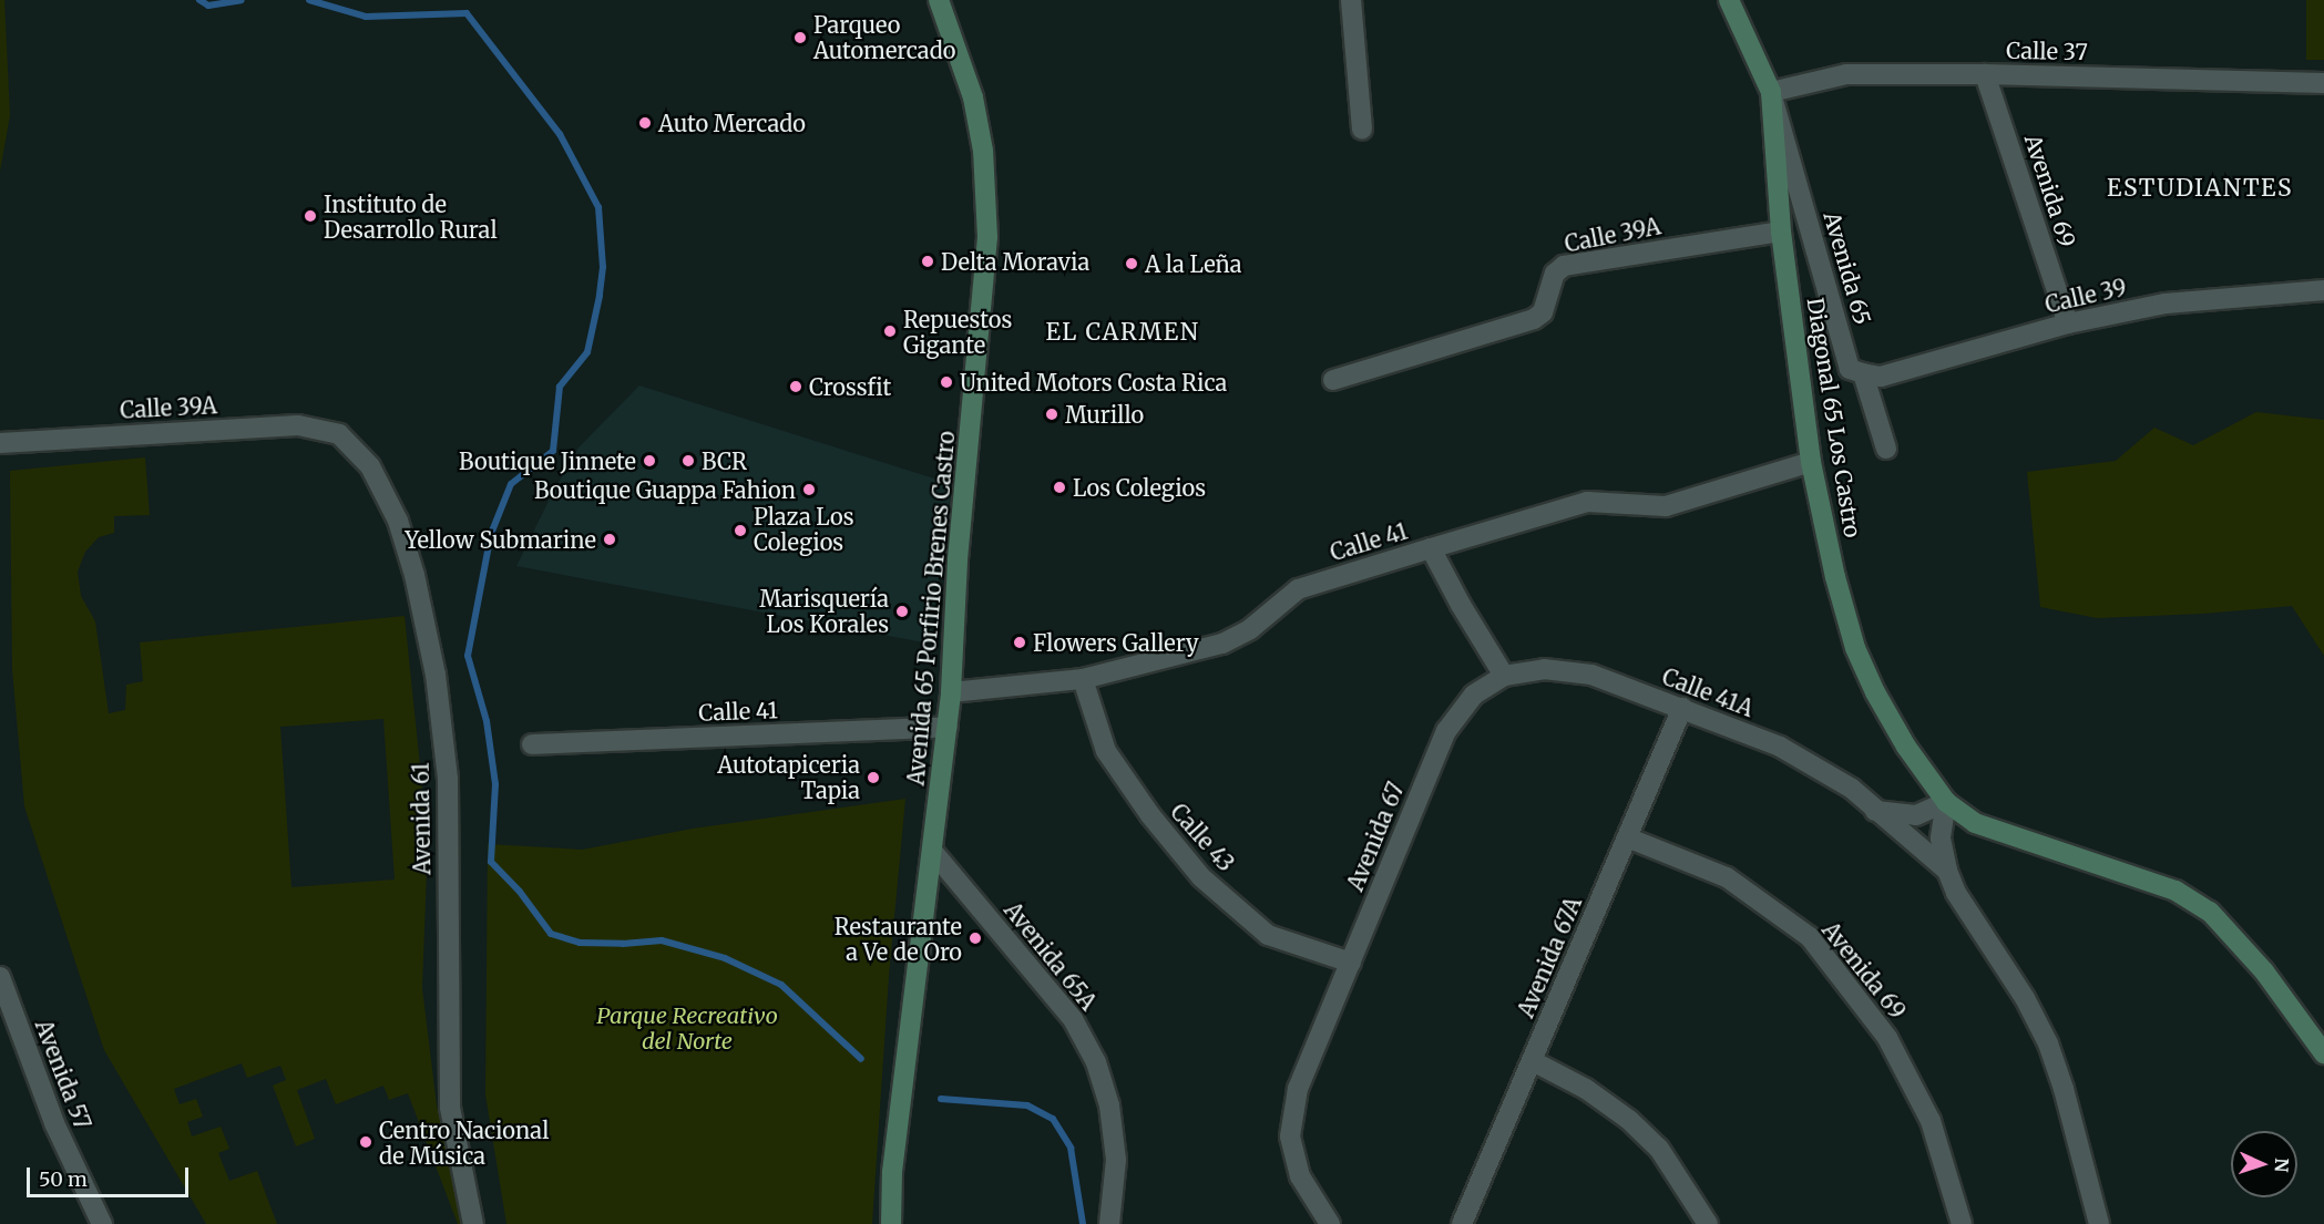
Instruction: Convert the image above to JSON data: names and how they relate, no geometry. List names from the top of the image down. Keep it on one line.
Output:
{"streets":{"main road":["Diagonal 65 Los Castro","Avenida 65 Porfirio Brenes Castro"],"street":["Calle 37","Avenida 69","Calle 39A","Avenida 65","Calle 39","Calle 41","Calle 41A","Avenida 61","Avenida 67","Calle 43","Avenida 65A","Avenida 67A","Avenida 57"]},"crossings":[["Calle 37","Avenida 69"],["Calle 37","Avenida 65"],["Calle 37","Diagonal 65 Los Castro"],["Avenida 69","Calle 39"],["Avenida 69","Avenida 67A"],["Calle 39A","Diagonal 65 Los Castro"],["Calle 39A","Avenida 61"],["Avenida 65","Calle 39"],["Avenida 65","Diagonal 65 Los Castro"],["Diagonal 65 Los Castro","Calle 41"],["Calle 41","Avenida 65 Porfirio Brenes Castro"],["Calle 41","Calle 43"],["Avenida 65 Porfirio Brenes Castro","Avenida 65A"],["Calle 41A","Avenida 67"],["Calle 41A","Avenida 67A"],["Avenida 67","Calle 43"]],"districts":["ESTUDIANTES","EL CARMEN"],"parks":["Parque Recreativo del Norte"],"places":["Parqueo Automercado","Auto Mercado","Instituto de Desarrollo Rural","Delta Moravia","A la Leña","Repuestos Gigante","United Motors Costa Rica","Crossfit","Murillo","Boutique Jinnete","BCR","Los Colegios","Boutique Guappa Fahion","Plaza Los Colegios","Yellow Submarine","Marisquería Los Korales","Flowers Gallery","Autotapiceria Tapia","Restaurante a Ve de Oro","Centro Nacional de Música"],"scale_bar":"50 m","north":"right"}
